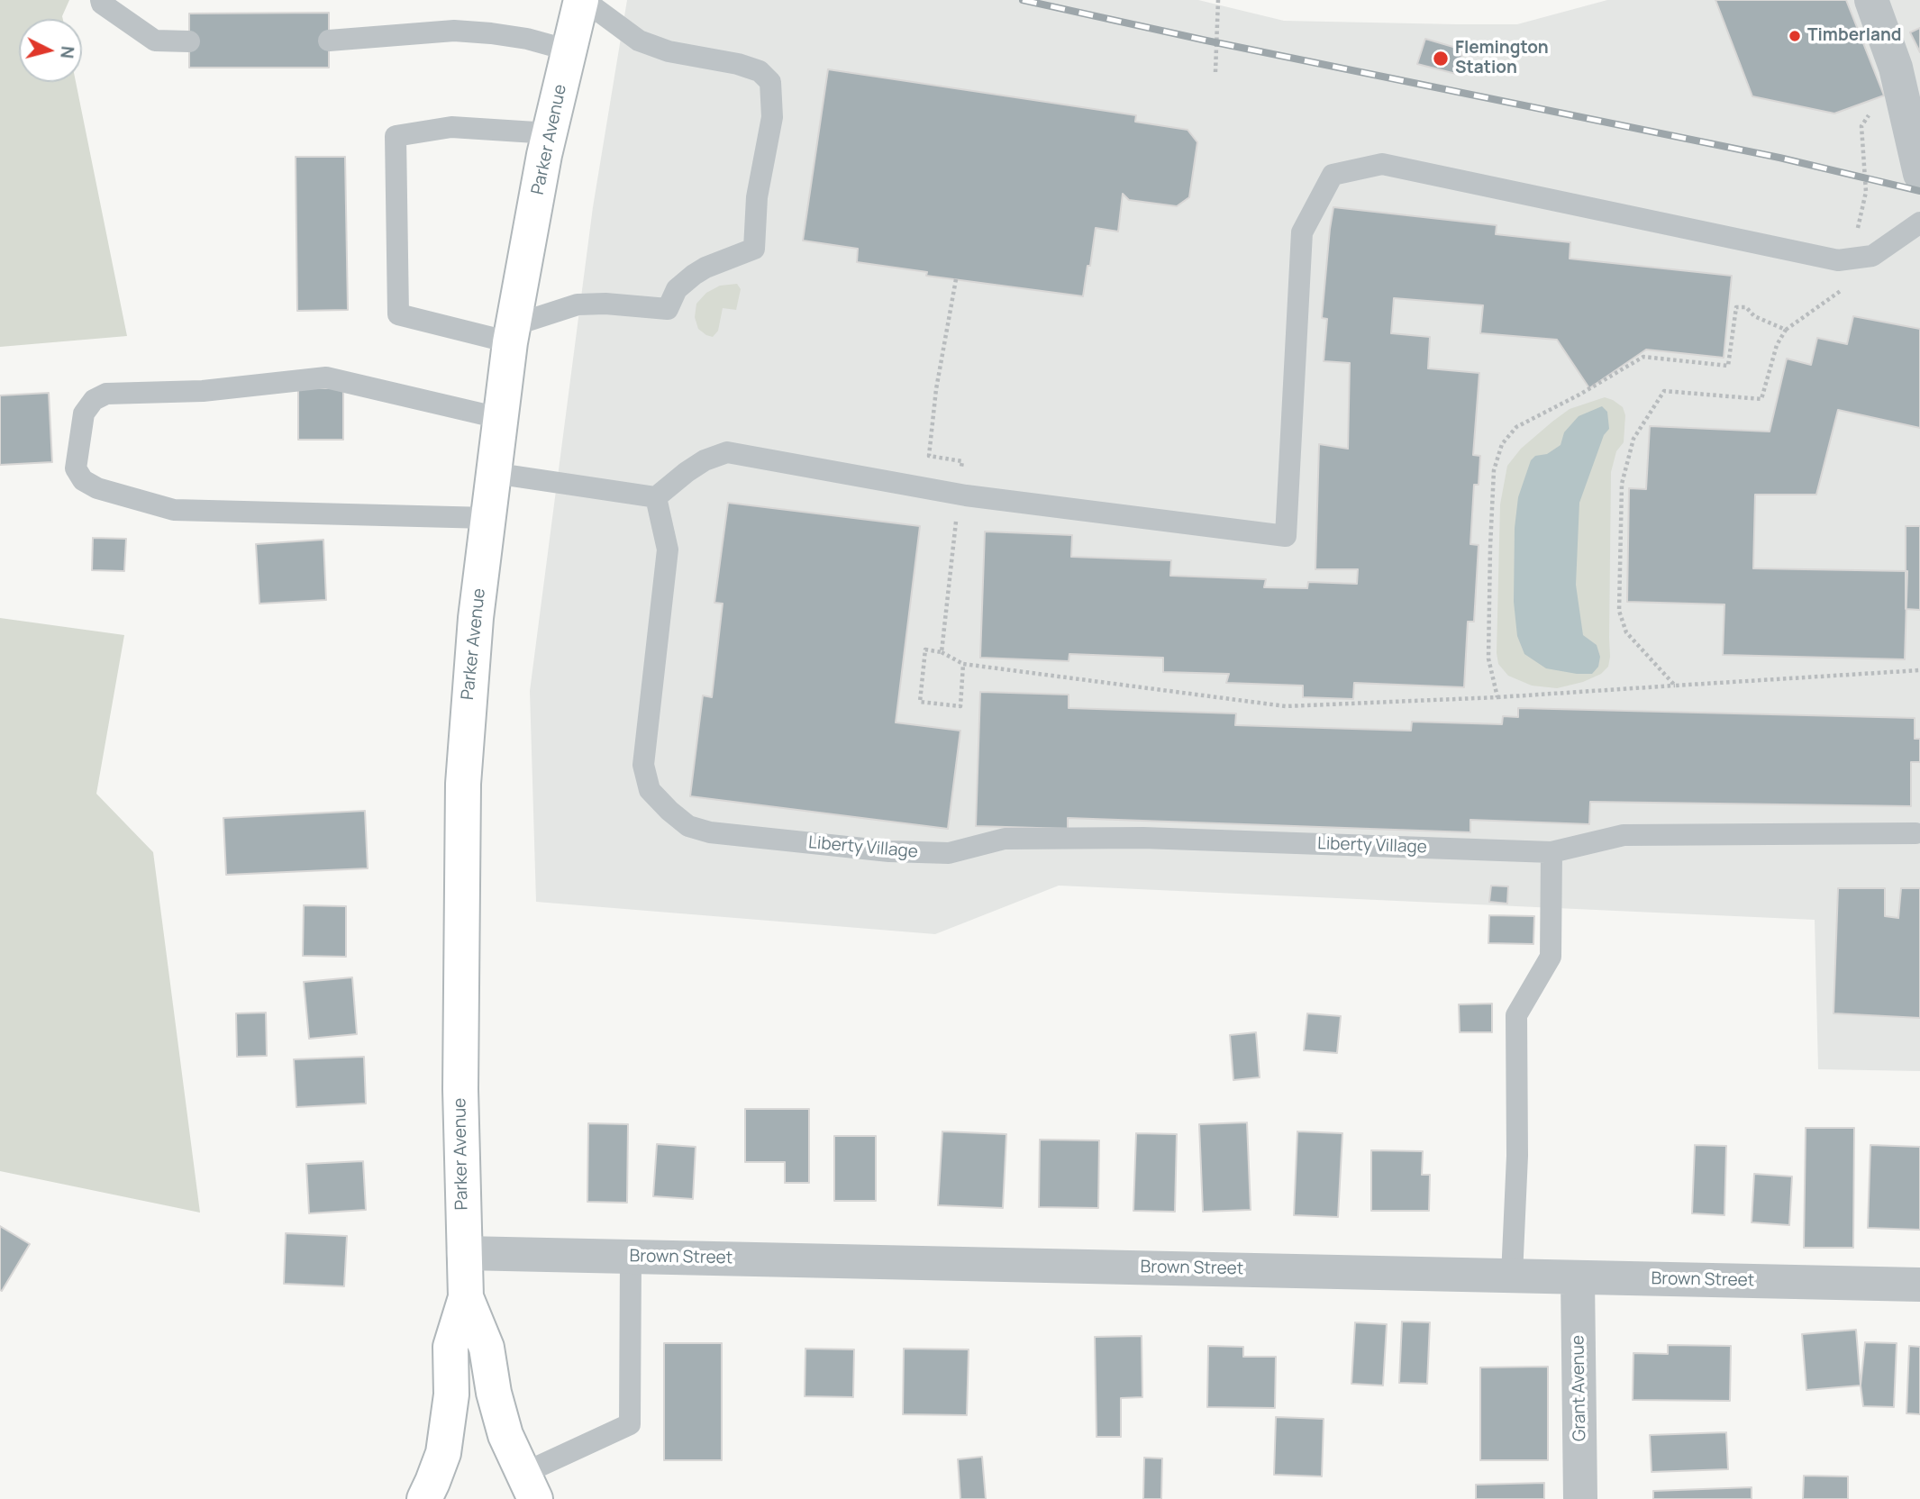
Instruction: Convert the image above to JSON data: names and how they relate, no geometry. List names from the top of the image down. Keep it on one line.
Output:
{"streets":{"main road":["Parker Avenue"],"street":["Brown Street","Grant Avenue"],"lane":["Liberty Village"]},"crossings":[["Parker Avenue","Brown Street"],["Brown Street","Grant Avenue"]],"places":["Timberland","Flemington Station"],"north":"right"}
